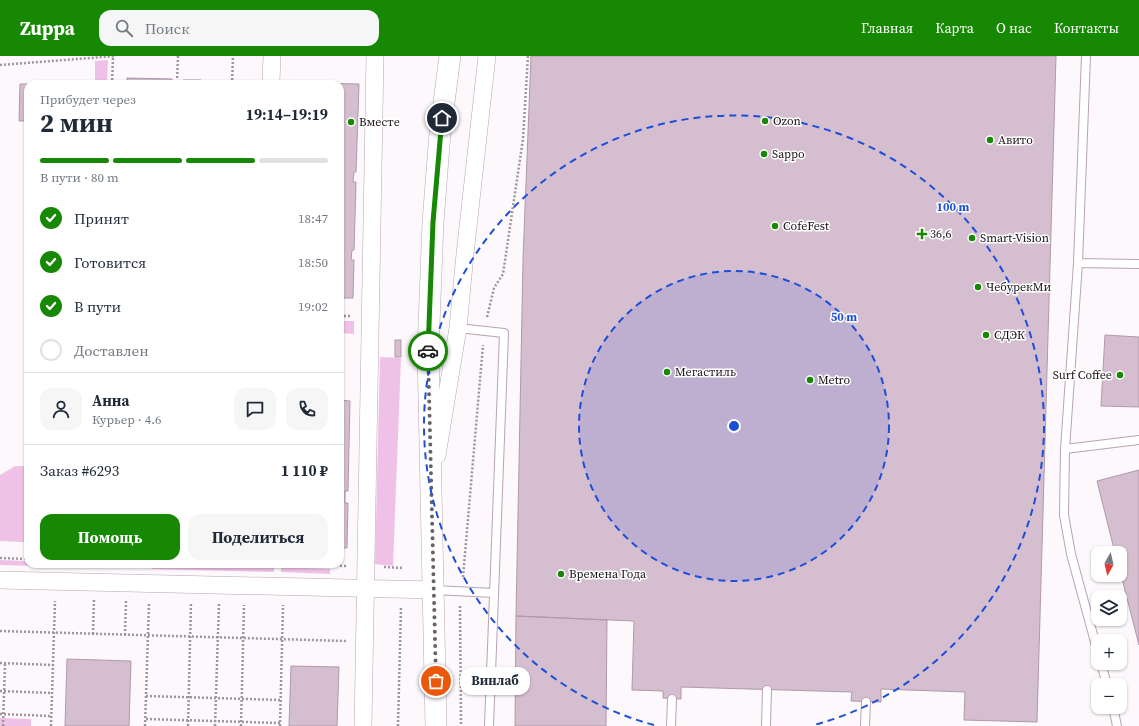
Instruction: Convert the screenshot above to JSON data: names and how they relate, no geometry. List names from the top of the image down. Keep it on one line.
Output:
{"places":{"other":["Ozon","Вместе","Авито","Sappo","CofeFest","Smart-Vision","ЧебурекМи","СДЭК","Мегастиль","Surf Coffee","Metro","Времена Года","Винлаб"],"health":["36,6"]},"north":"bottom","page":{"header":"Zuppa","search":"Поиск","nav":["Главная","Карта","О нас","Контакты"],"heading":["2 мин","Прибудет через","19:14–19:19"],"panel":["Анна","Курьер · 4.6","Заказ #6293","1 110 ₽"],"bar":"В пути · 80 m","list":[["Принят","18:47"],["Готовится","18:50"],["В пути","19:02"],"Доставлен"],"buttons":["Помощь","Поделиться"],"map_buttons":["+","−"],"bubble":"Винлаб"},"rings":["100 m","50 m"]}
